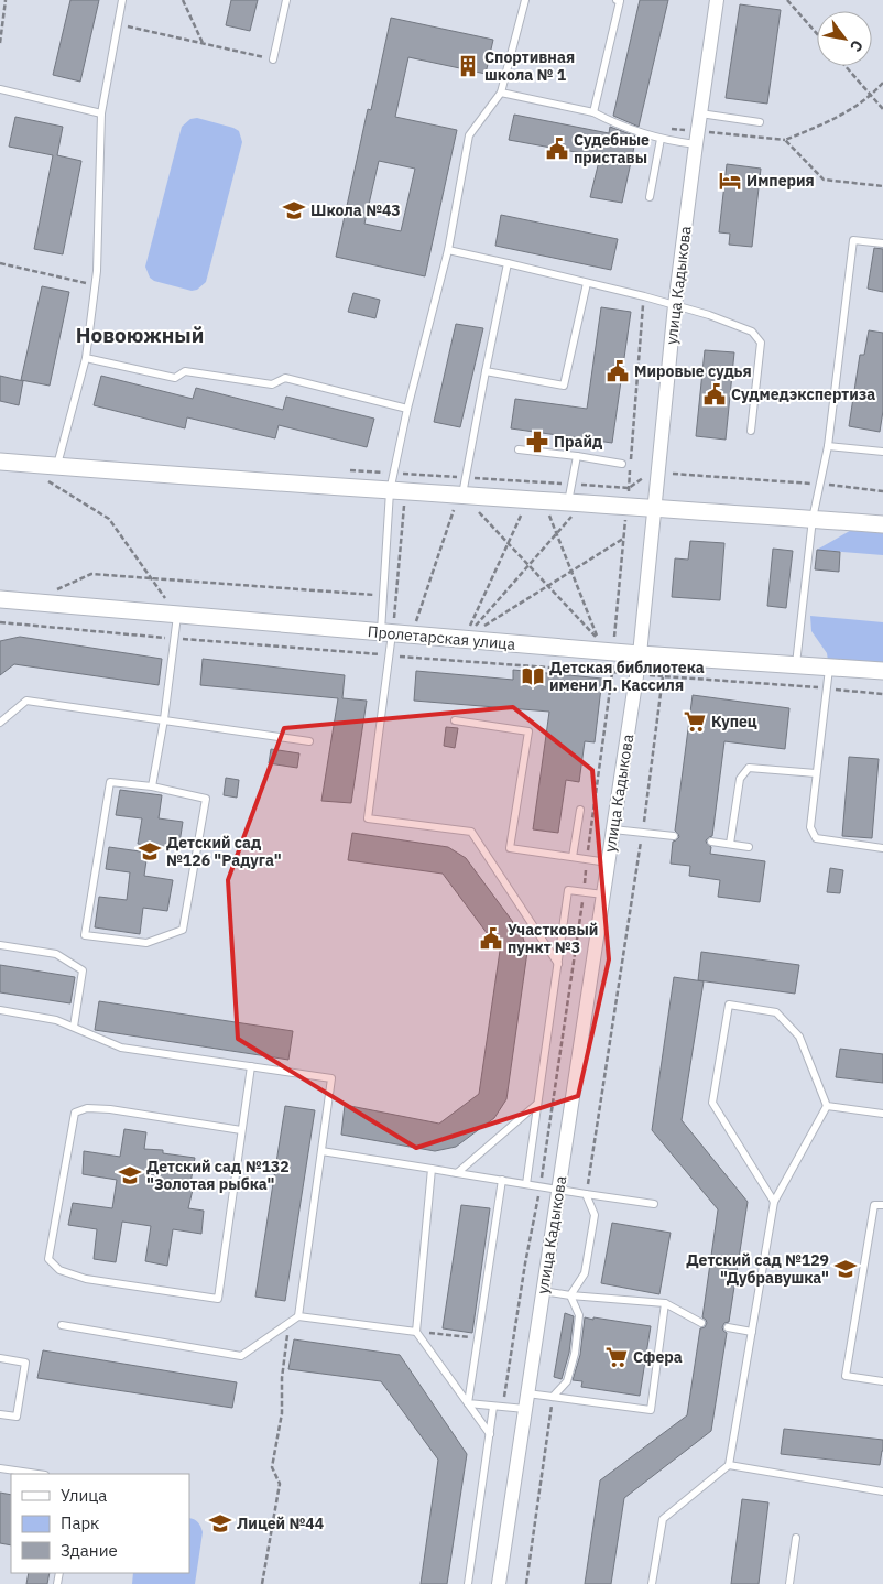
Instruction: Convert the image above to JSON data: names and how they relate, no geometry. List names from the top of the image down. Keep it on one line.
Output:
{"streets":{"street":["улица Кадыкова","Пролетарская улица"]},"crossings":[["улица Кадыкова","Пролетарская улица"]],"districts":["Новоюжный"],"places":{"building":["Спортивная школа № 1"],"public building":["Судебные приставы","Мировые судья","Судмедэкспертиза","Участковый пункт №3"],"hotel":["Империя"],"school or university":["Школа №43","Детский сад №126 \"Радуга\"","Детский сад №132 \"Золотая рыбка\"","Детский сад №129 \"Дубравушка\"","Лицей №44"],"pharmacy":["Прайд"],"library":["Детская библиотека имени Л. Кассиля"],"supermarket":["Купец","Сфера"]},"legend":["Улица","Парк","Здание"],"north":"bottom right"}
